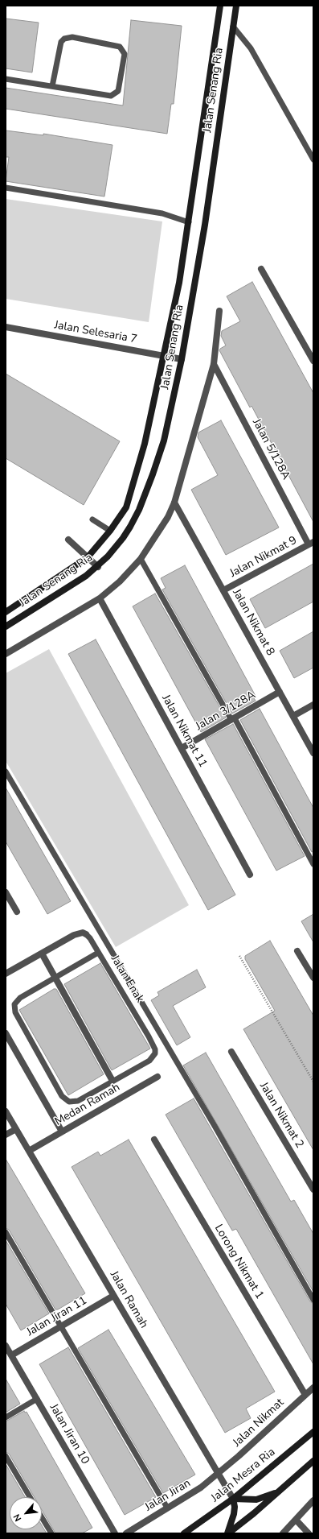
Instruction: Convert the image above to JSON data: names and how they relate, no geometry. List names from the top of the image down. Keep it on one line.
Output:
{"streets":{"street":["Jalan Senang Ria","Jalan Selesaria 7","Jalan 5/128A","Jalan Nikmat 9","Jalan Nikmat 8","Jalan 3/128A","Jalan Nikmat 11","Medan Ramah","Jalan Nikmat 2","Lorong Nikmat 1","Jalan Ramah","Jalan Jiran 11","Jalan Nikmat","Jalan Jiran 10","Jalan Mesra Ria","Jalan Jiran"],"lane":["Jalan Enak"]},"crossings":[["Jalan Senang Ria","Jalan Selesaria 7"],["Jalan 5/128A","Jalan Nikmat 9"],["Jalan Nikmat 9","Jalan Nikmat 8"],["Jalan Nikmat 8","Jalan 3/128A"],["Jalan 3/128A","Jalan Nikmat 11"],["Medan Ramah","Jalan Ramah"],["Lorong Nikmat 1","Jalan Nikmat"],["Jalan Ramah","Jalan Jiran 11"],["Jalan Ramah","Jalan Nikmat"],["Jalan Ramah","Jalan Mesra Ria"],["Jalan Ramah","Jalan Jiran"],["Jalan Jiran 11","Jalan Jiran 10"],["Jalan Nikmat","Jalan Jiran"]],"north":"bottom left"}
